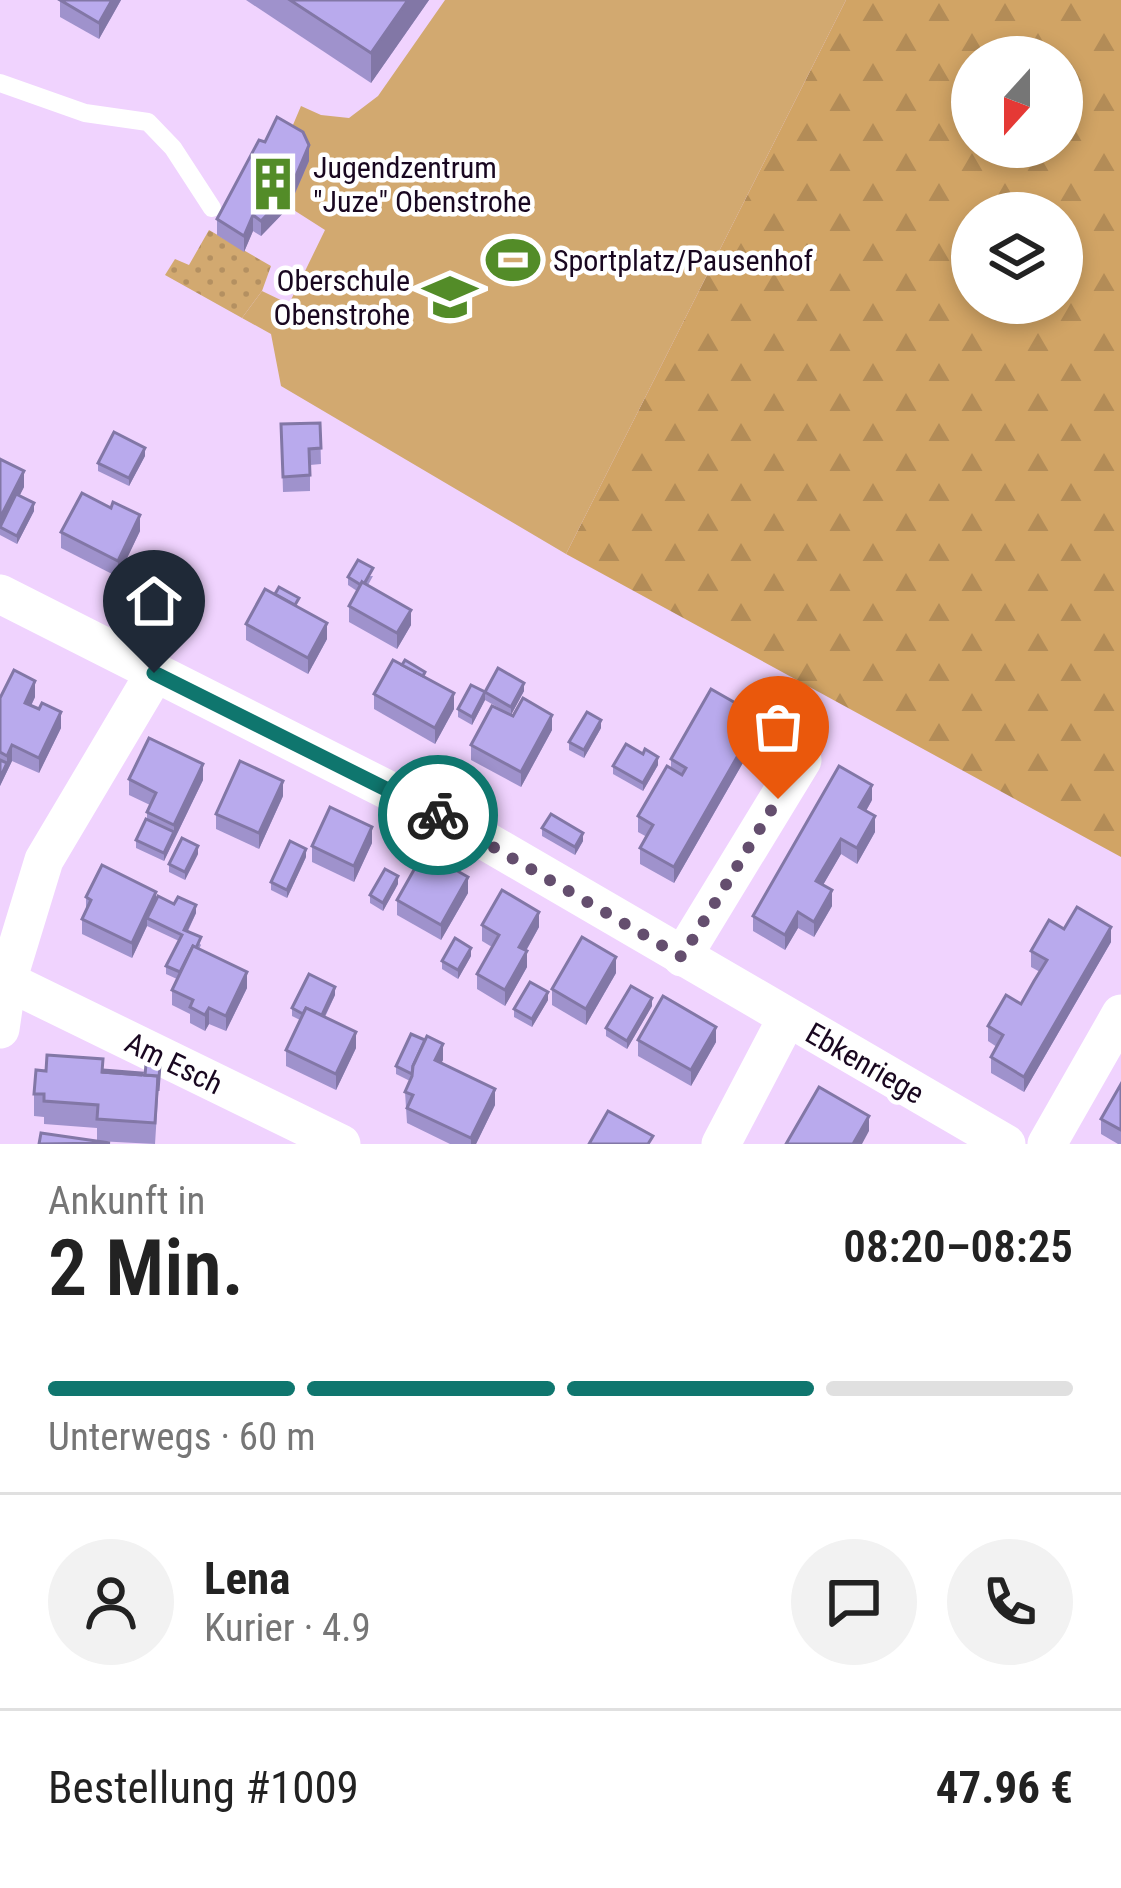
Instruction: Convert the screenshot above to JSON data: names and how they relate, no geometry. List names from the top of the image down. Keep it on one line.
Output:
{"streets":{"street":["Am Esch","Ebkenriege"]},"places":{"building":["Jugendzentrum \"Juze\" Obenstrohe"],"sports":["Sportplatz/Pausenhof"],"school or university":["Oberschule Obenstrohe"]},"north":"bottom","page":{"heading":["2 Min.","Ankunft in","08:20–08:25"],"panel":["Lena","Kurier · 4.9","Bestellung #1009","47.96 €"],"bar":"Unterwegs · 60 m"}}
